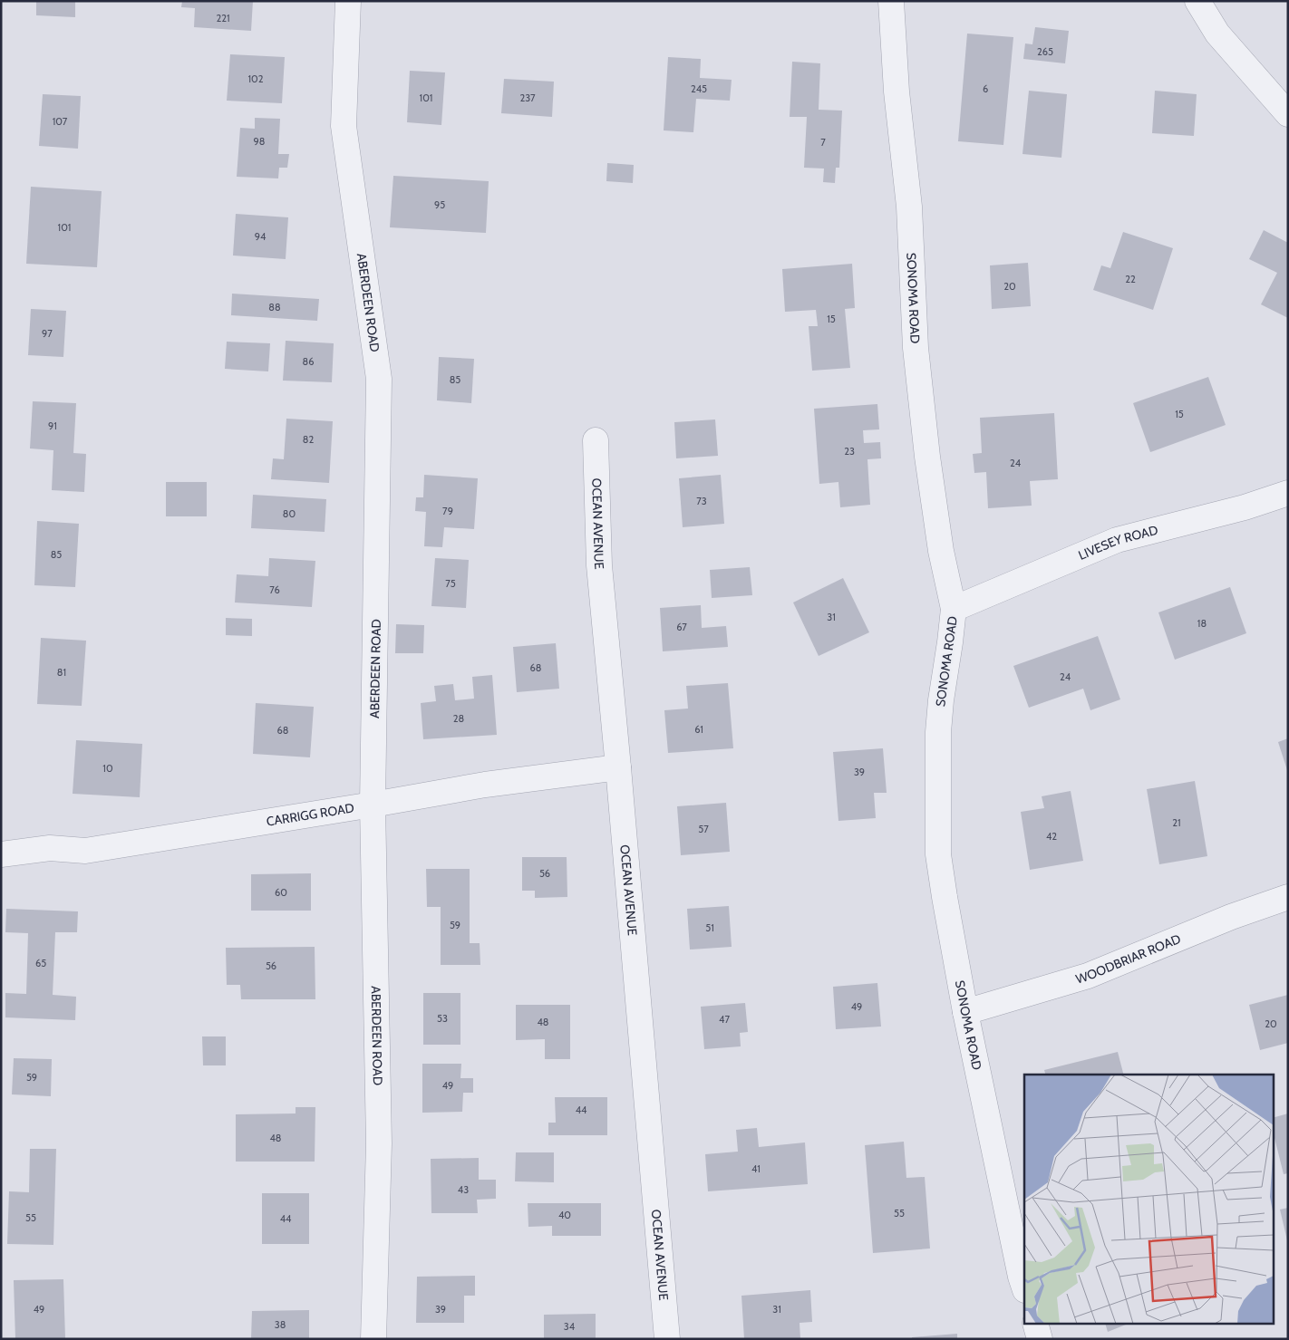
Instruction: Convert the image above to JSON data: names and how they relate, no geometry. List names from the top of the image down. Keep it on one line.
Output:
{"streets":{"street":["SONOMA ROAD","ABERDEEN ROAD","OCEAN AVENUE","LIVESEY ROAD","CARRIGG ROAD","WOODBRIAR ROAD"]},"crossings":[["SONOMA ROAD","LIVESEY ROAD"],["SONOMA ROAD","WOODBRIAR ROAD"],["ABERDEEN ROAD","CARRIGG ROAD"],["OCEAN AVENUE","CARRIGG ROAD"]],"house_numbers":["221","265","102","245","6","101","237","107","98","7","95","101","94","22","20","88","15","97","86","85","15","91","82","23","24","73","79","80","85","75","76","31","18","67","68","81","24","28","61","68","10","39","21","57","42","56","60","59","51","65","56","49","53","47","48","20","59","49","44","48","41","43","55","40","55","44","49","39","31","38","34"]}
